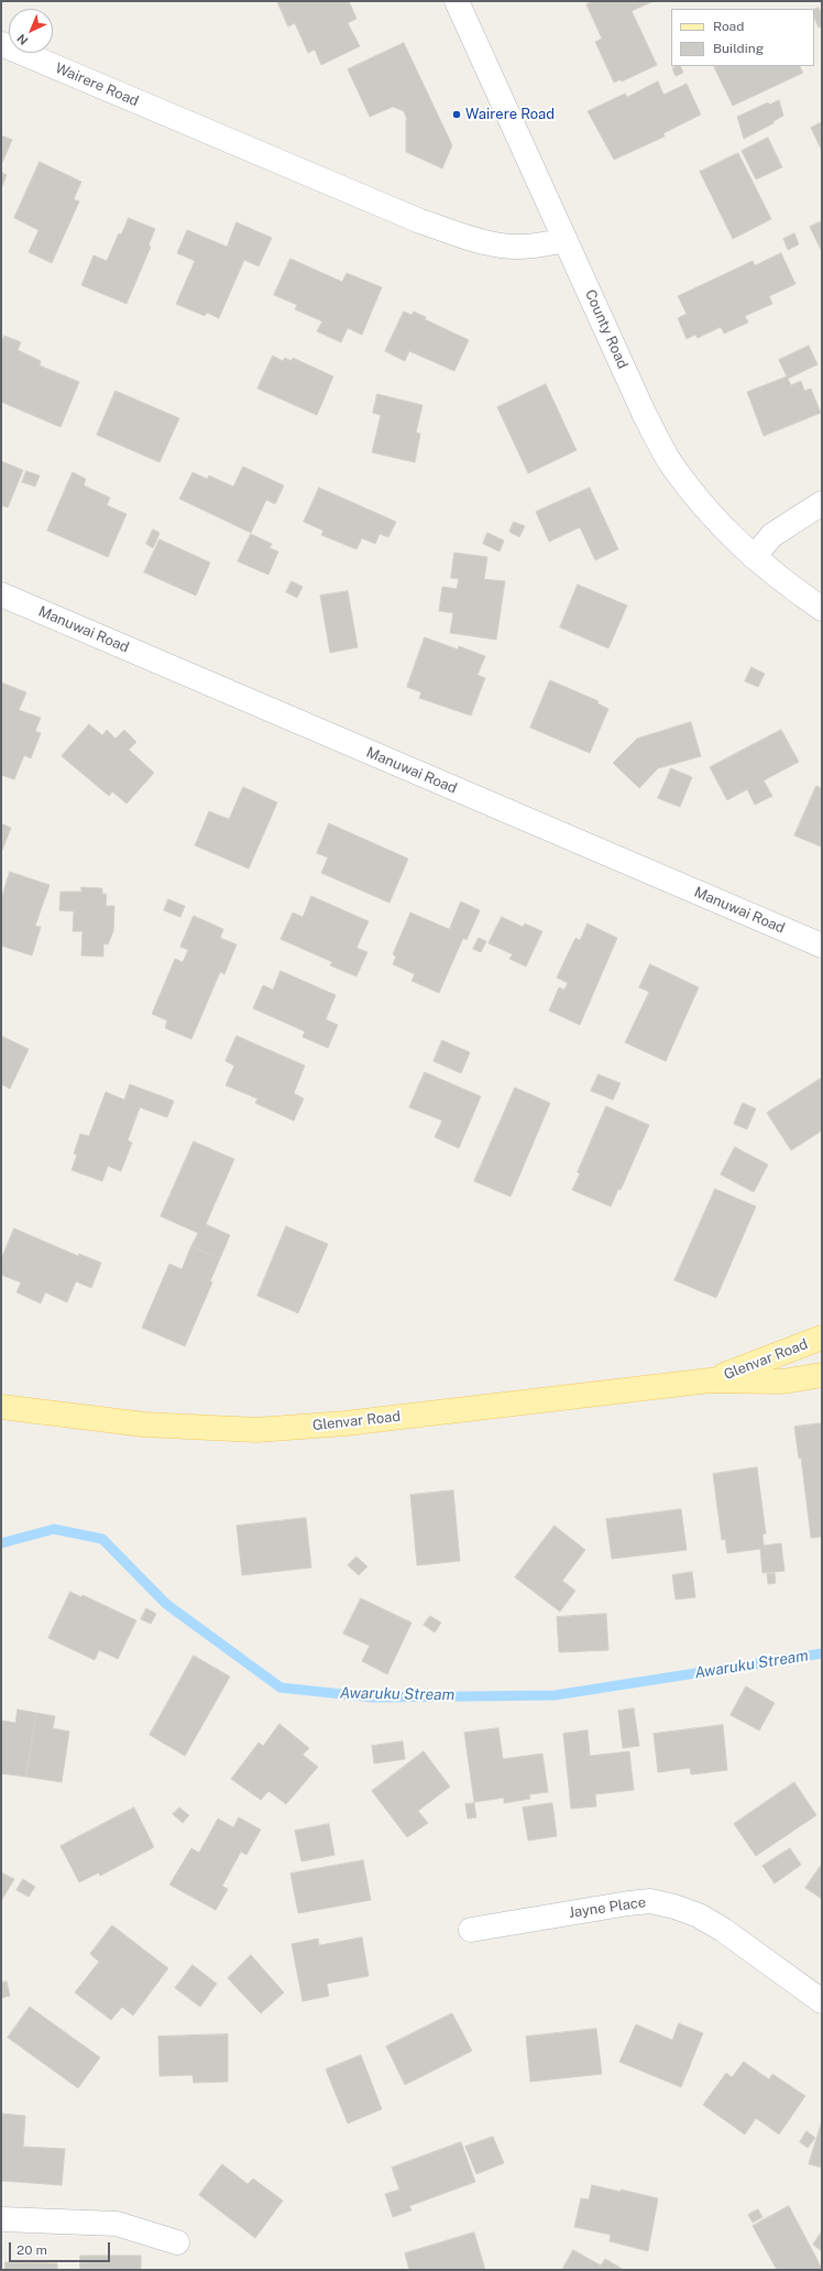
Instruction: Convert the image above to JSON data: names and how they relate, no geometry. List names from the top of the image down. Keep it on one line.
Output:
{"streets":{"main road":["Glenvar Road"],"street":["Wairere Road","County Road","Manuwai Road","Jayne Place"]},"crossings":[["Wairere Road","County Road"]],"water":["Awaruku Stream"],"places":["Wairere Road"],"legend":["Road","Building"],"scale_bar":"20 m","north":"bottom left"}
